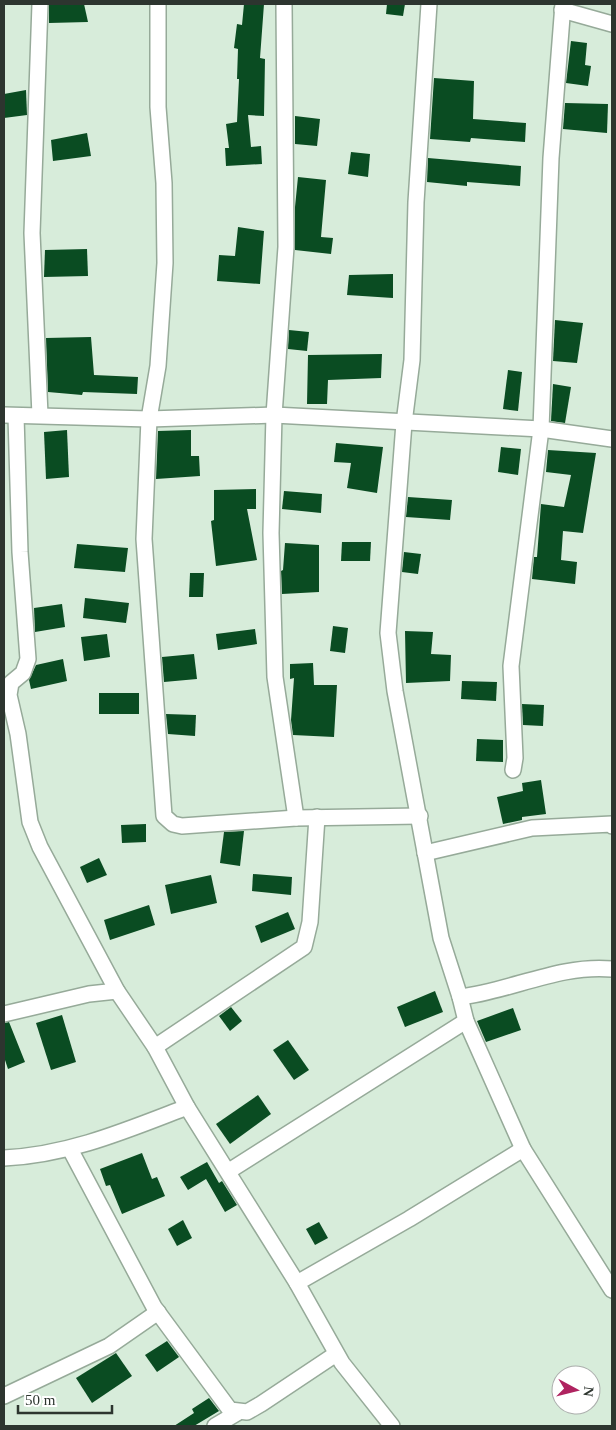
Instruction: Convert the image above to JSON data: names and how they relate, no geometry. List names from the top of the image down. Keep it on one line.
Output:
{"scale_bar":"50 m","north":"right"}
